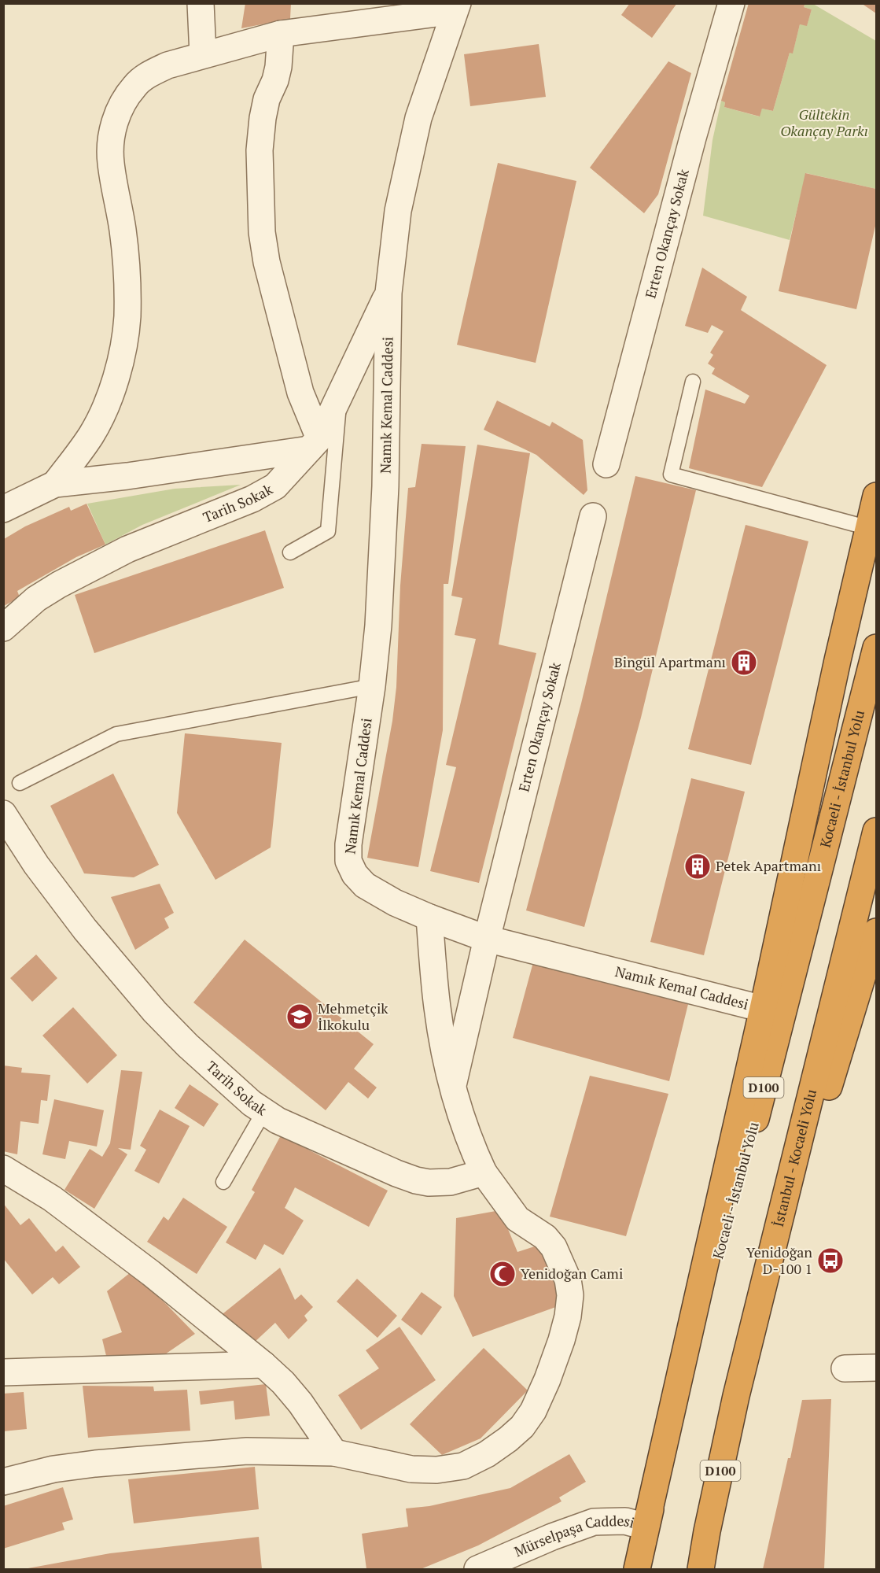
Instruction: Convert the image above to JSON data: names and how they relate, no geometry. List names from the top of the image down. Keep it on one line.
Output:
{"streets":{"highway":["Kocaeli - İstanbul Yolu","D100","İstanbul - Kocaeli Yolu"],"street":["Erten Okançay Sokak","Namık Kemal Caddesi","Tarih Sokak","Mürselpaşa Caddesi"]},"crossings":[["Erten Okançay Sokak","Namık Kemal Caddesi"],["Namık Kemal Caddesi","Tarih Sokak"],["Kocaeli - İstanbul Yolu","Mürselpaşa Caddesi"]],"parks":["Gültekin Okançay Parkı"],"places":{"building":["Bingül Apartmanı","Petek Apartmanı"],"school or university":["Mehmetçik İlkokulu"],"bus stop":["Yenidoğan D-100 1"],"mosque":["Yenidoğan Cami"]}}
